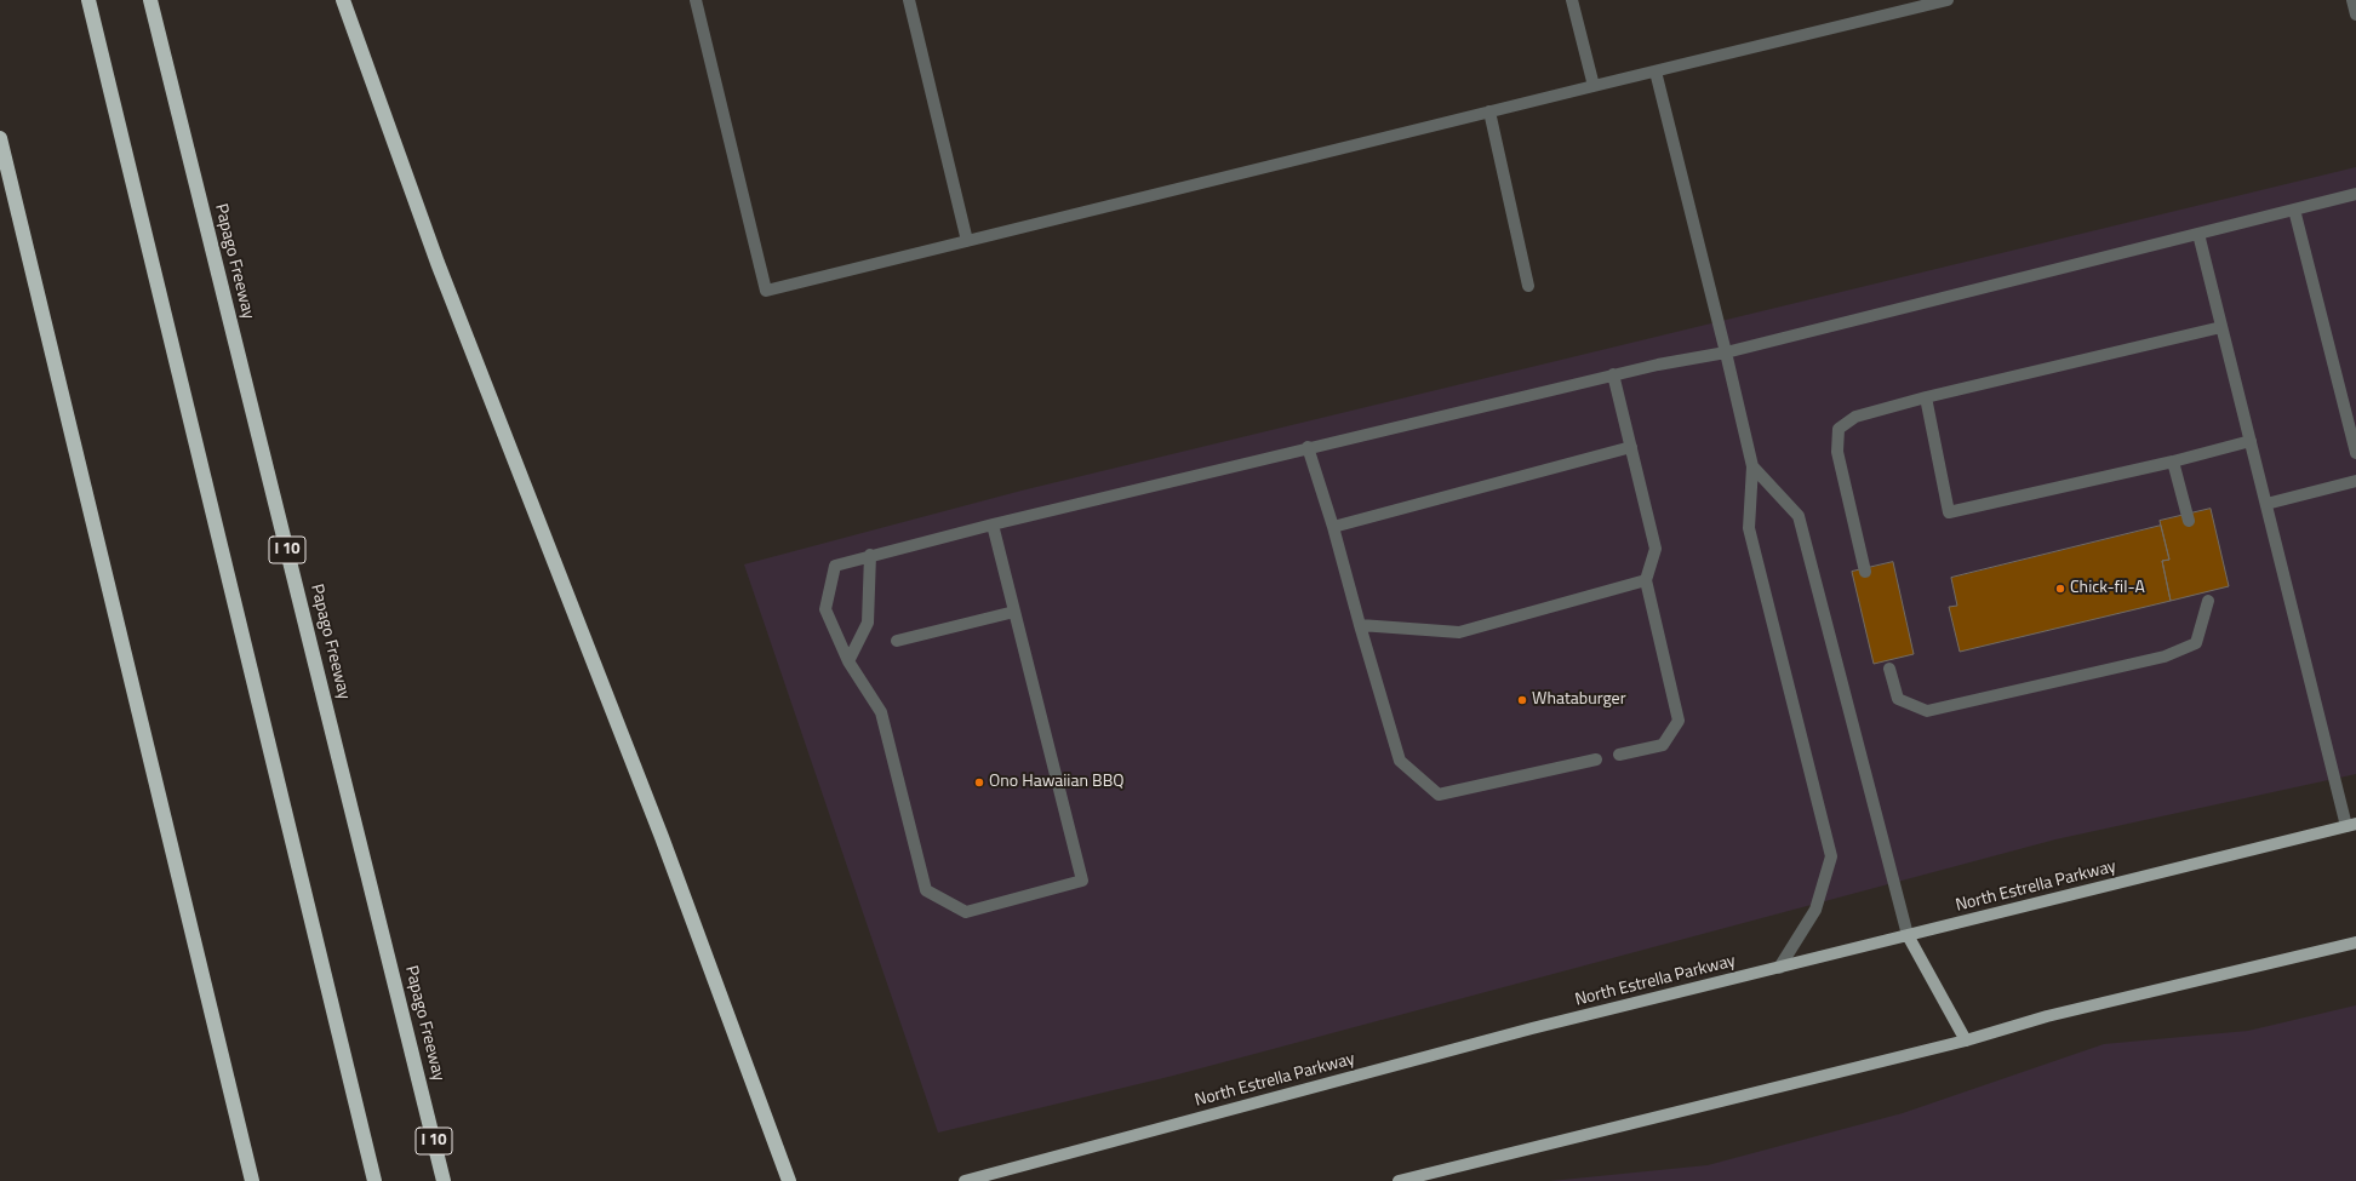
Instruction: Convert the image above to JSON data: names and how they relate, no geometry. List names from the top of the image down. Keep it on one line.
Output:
{"streets":{"highway":["Papago Freeway","I 10"],"main road":["North Estrella Parkway"]},"places":["Chick-fil-A","Whataburger","Ono Hawaiian BBQ"]}
